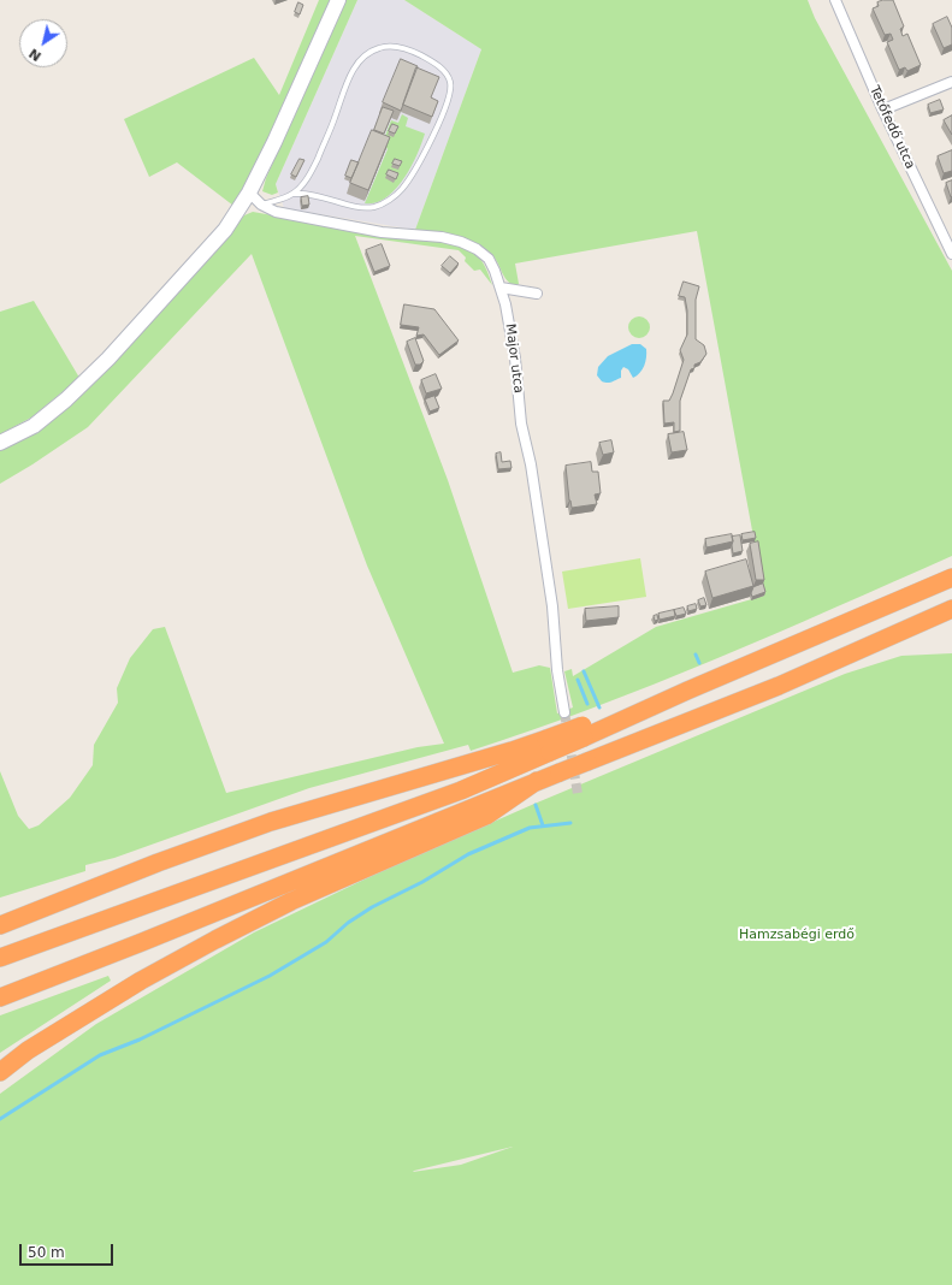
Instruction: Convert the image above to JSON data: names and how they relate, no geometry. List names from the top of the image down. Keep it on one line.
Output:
{"streets":{"street":["Tetőfedő utca","Major utca"]},"parks":["Hamzsabégi erdő"],"scale_bar":"50 m","north":"bottom left"}
